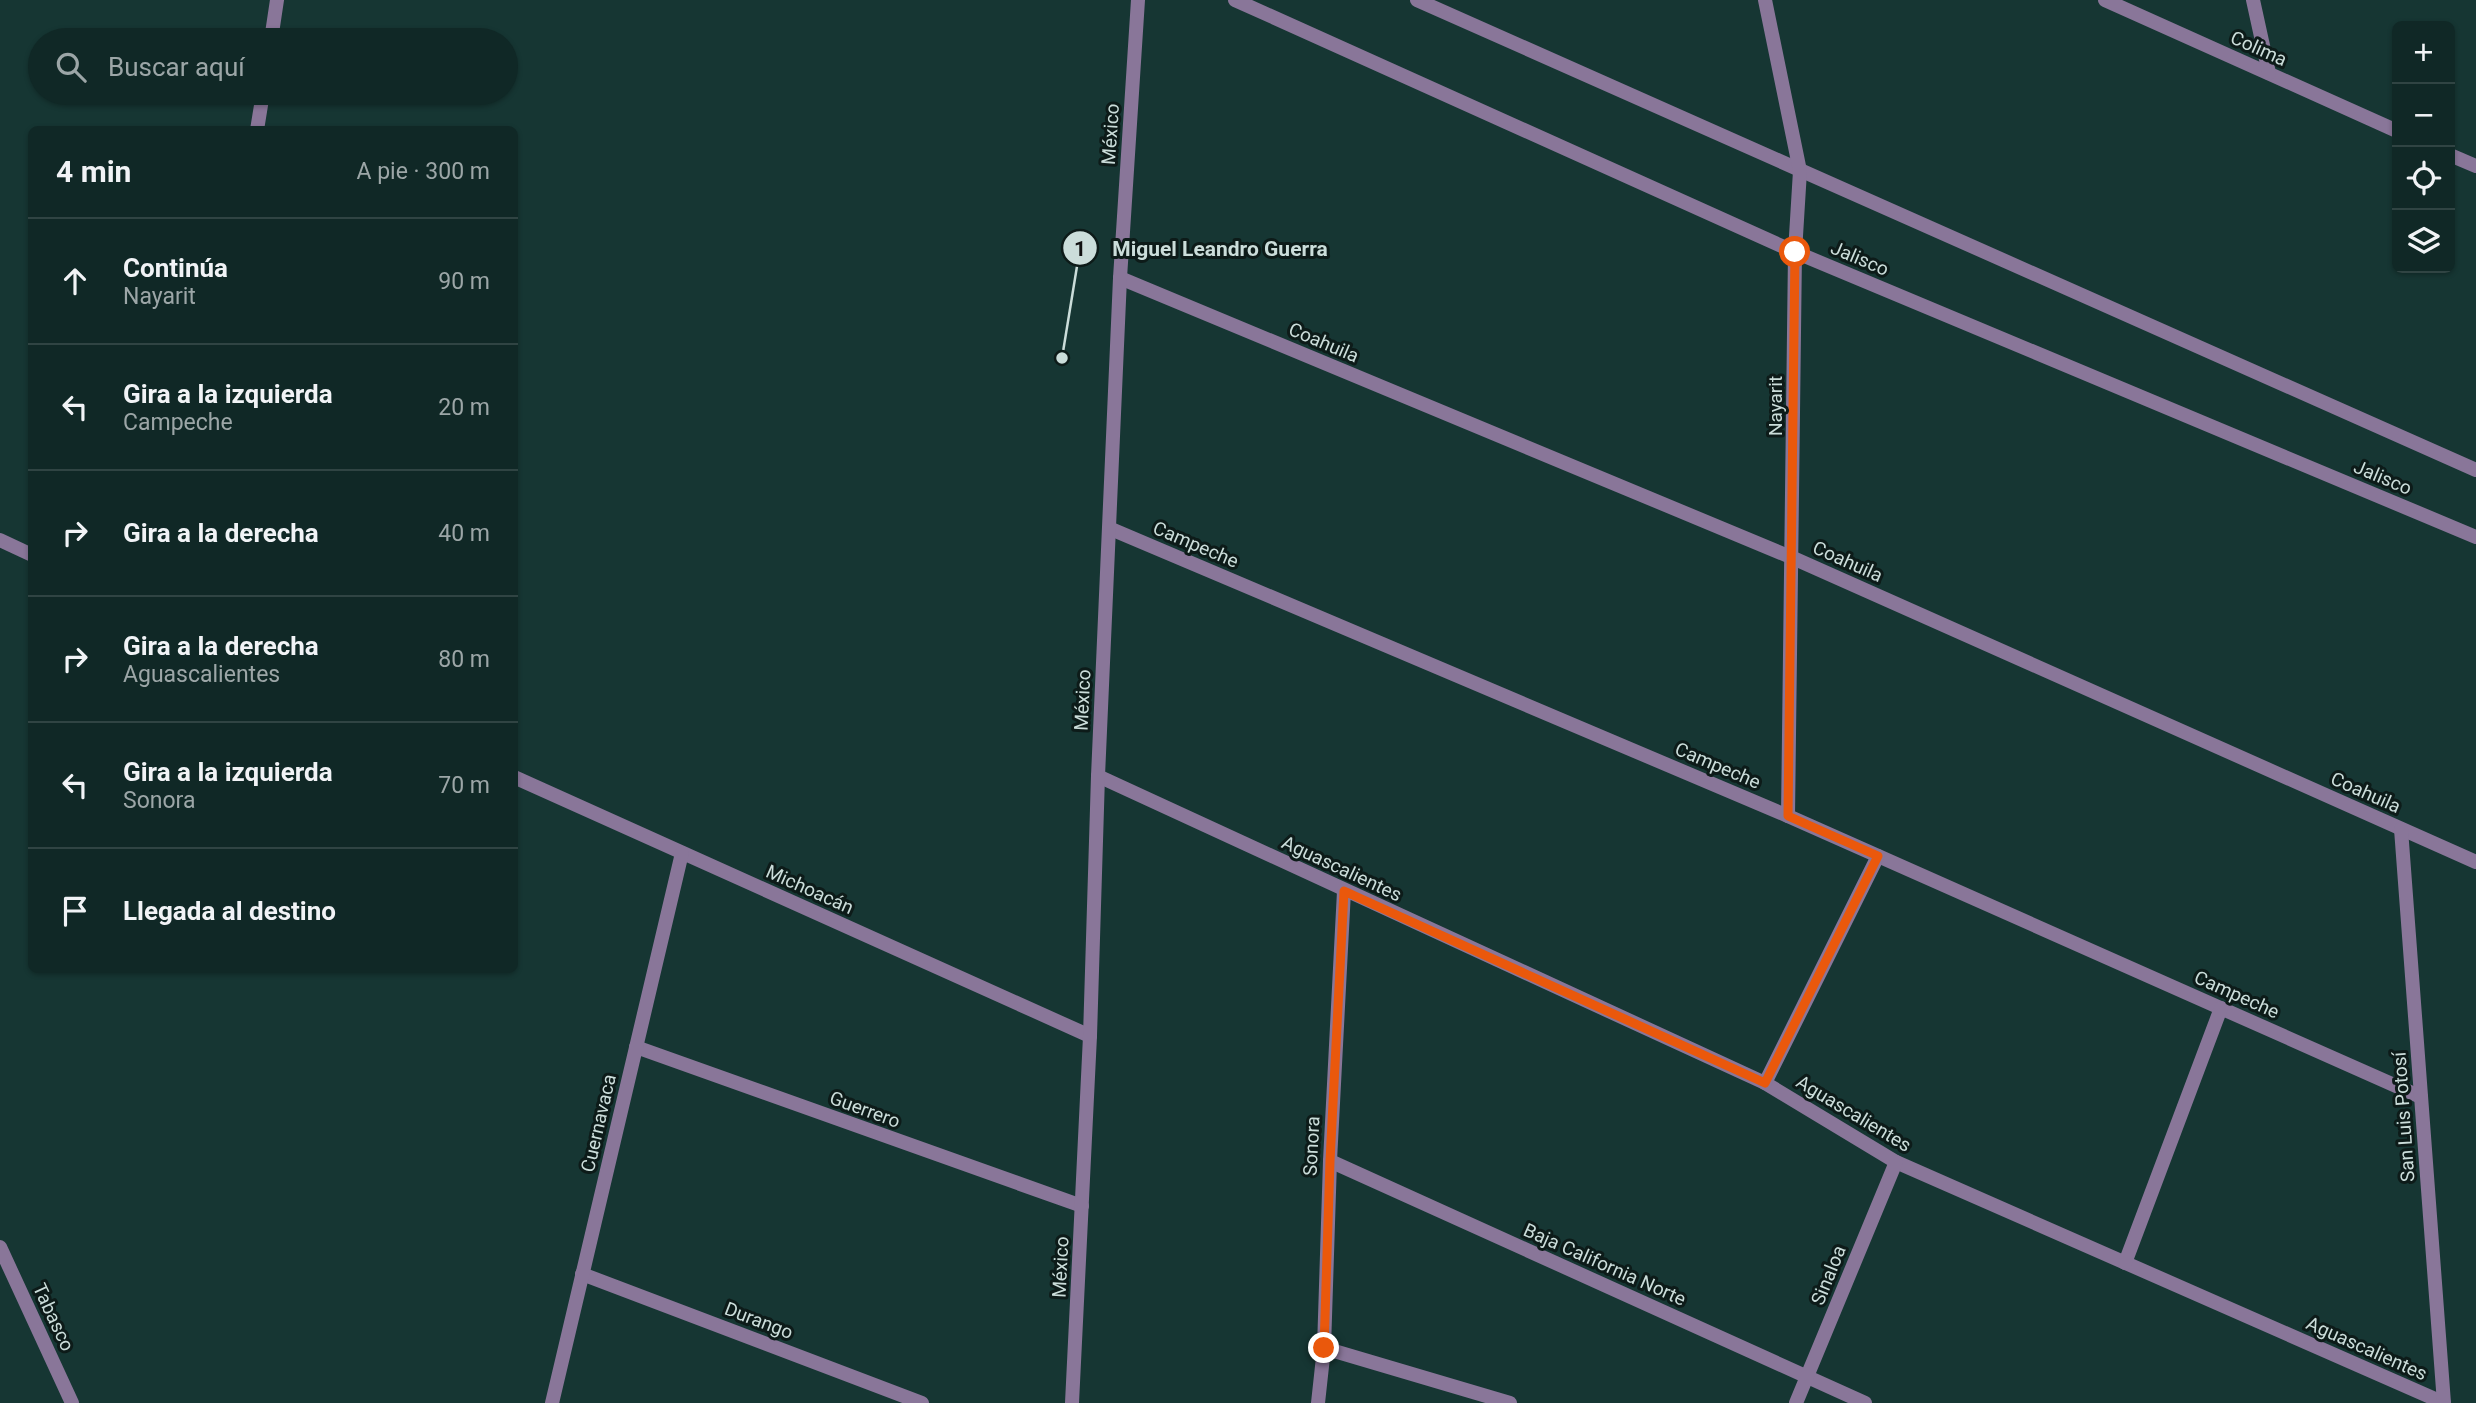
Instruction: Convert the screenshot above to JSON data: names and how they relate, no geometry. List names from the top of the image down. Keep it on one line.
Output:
{"streets":{"street":["Colima","México","Jalisco","Coahuila","Nayarit","Campeche","Aguascalientes","Michoacán","Guerrero","San Luis Potosí","Cuernavaca","Sonora","Baja California Norte","Sinaloa","Tabasco","Durango"]},"crossings":[["México","Coahuila"],["México","Campeche"],["México","Aguascalientes"],["México","Michoacán"],["México","Guerrero"],["Jalisco","Nayarit"],["Coahuila","Nayarit"],["Coahuila","San Luis Potosí"],["Nayarit","Campeche"],["Campeche","San Luis Potosí"],["Aguascalientes","San Luis Potosí"],["Aguascalientes","Sonora"],["Aguascalientes","Sinaloa"],["Michoacán","Cuernavaca"],["Guerrero","Cuernavaca"],["Cuernavaca","Durango"],["Sonora","Baja California Norte"],["Baja California Norte","Sinaloa"]],"places":["Miguel Leandro Guerra"],"page":{"map_buttons":["+","−"],"search":"Buscar aquí","heading":["4 min","A pie · 300 m"],"list":[["Continúa","Nayarit","90 m"],["Gira a la izquierda","Campeche","20 m"],["Gira a la derecha","40 m"],["Gira a la derecha","Aguascalientes","80 m"],["Gira a la izquierda","Sonora","70 m"],"Llegada al destino"]}}
